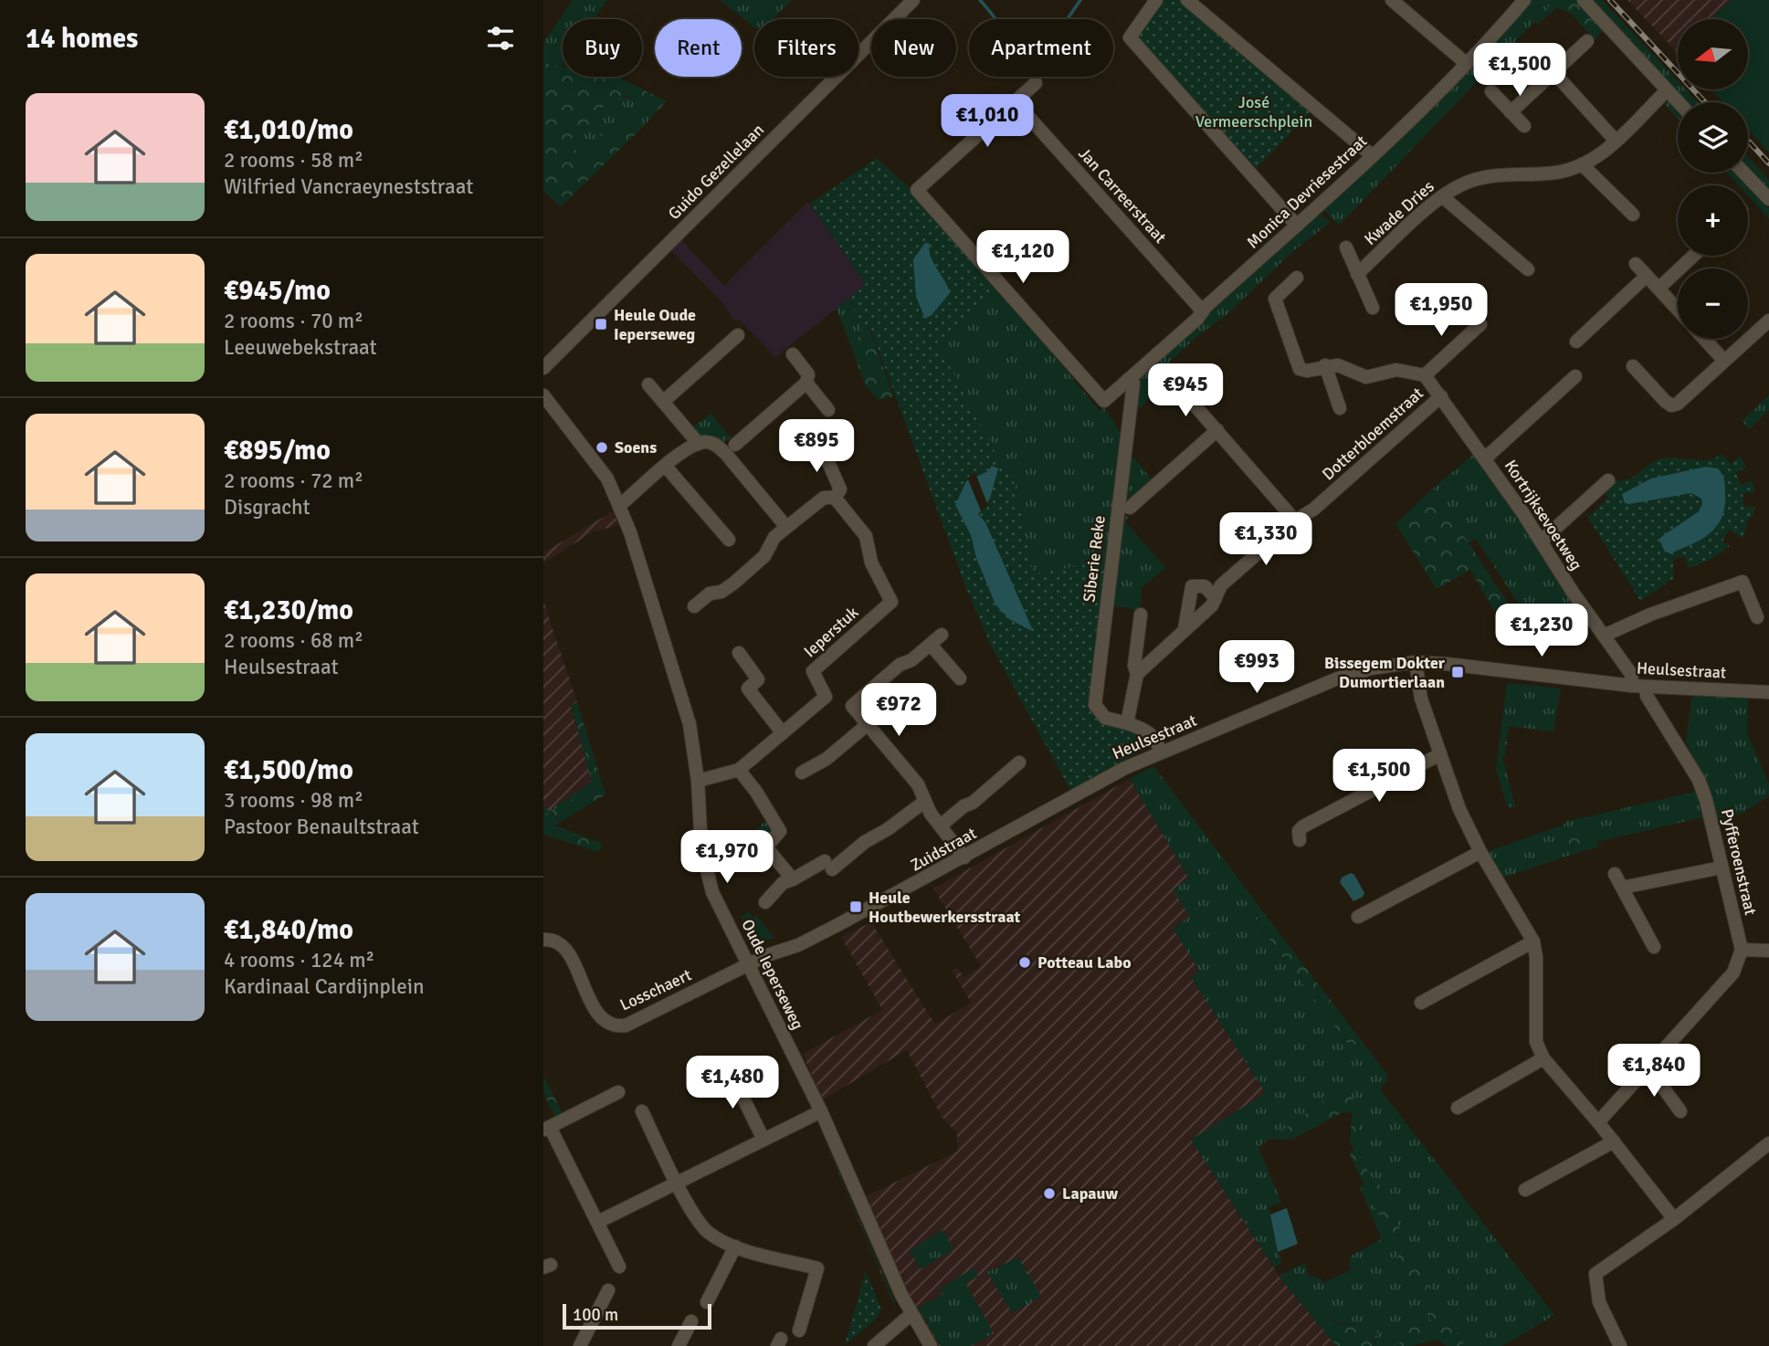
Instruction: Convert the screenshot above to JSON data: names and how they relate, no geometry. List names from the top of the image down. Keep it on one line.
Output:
{"streets":{"street":["Guido Gezellelaan","Monica Devriesestraat","Jan Carreerstraat","Kwade Dries","Dotterbloemstraat","Kortrijksevoetweg","Siberie Reke","Ieperstuk","Heulsestraat","Zuidstraat","Pyfferoenstraat","Oude Ieperseweg","Losschaert"]},"crossings":[["Monica Devriesestraat","Jan Carreerstraat"],["Monica Devriesestraat","Siberie Reke"],["Dotterbloemstraat","Kortrijksevoetweg"],["Kortrijksevoetweg","Heulsestraat"],["Ieperstuk","Oude Ieperseweg"],["Heulsestraat","Zuidstraat"],["Heulsestraat","Pyfferoenstraat"],["Zuidstraat","Oude Ieperseweg"],["Zuidstraat","Losschaert"],["Oude Ieperseweg","Losschaert"]],"parks":["José Vermeerschplein"],"places":{"transit":["Heule Oude Ieperseweg","Bissegem Dokter Dumortierlaan","Heule Houtbewerkersstraat"],"other":["Soens","Potteau Labo","Lapauw"]},"scale_bar":"100 m","north":"left","page":{"heading":"14 homes","map_buttons":["+","−"],"chip":["Buy","Rent","Filters","New","Apartment"],"price":["€1,500","€1,010","€1,120","€1,950","€945","€895","€1,330","€1,230","€993","€972","€1,500","€1,970","€1,840","€1,480"],"list":[{"name":"€1,010/mo","note":"2 rooms · 58 m² · Wilfried Vancraeyneststraat"},{"name":"€945/mo","note":"2 rooms · 70 m² · Leeuwebekstraat"},{"name":"€895/mo","note":"2 rooms · 72 m² · Disgracht"},{"name":"€1,230/mo","note":"2 rooms · 68 m² · Heulsestraat"},{"name":"€1,500/mo","note":"3 rooms · 98 m² · Pastoor Benaultstraat"},{"name":"€1,840/mo","note":"4 rooms · 124 m² · Kardinaal Cardijnplein"}],"scale":"100 m"}}
